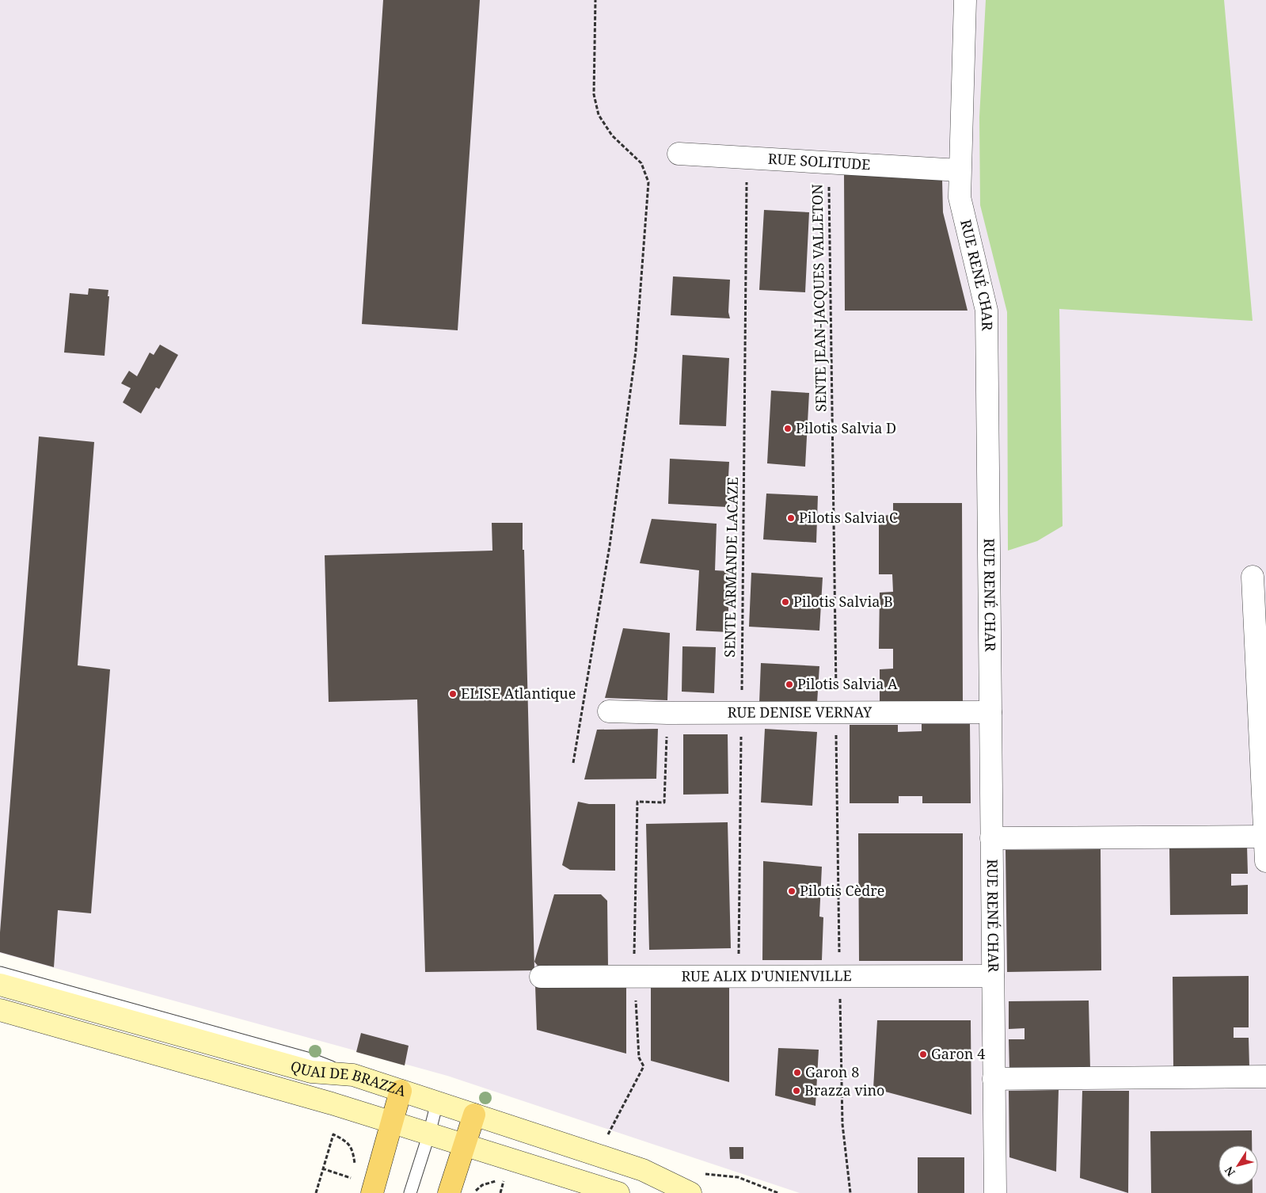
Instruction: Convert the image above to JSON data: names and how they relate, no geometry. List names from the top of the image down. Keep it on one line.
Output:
{"streets":{"main road":["QUAI DE BRAZZA"],"street":["RUE SOLITUDE","RUE RENÉ CHAR","RUE DENISE VERNAY","RUE ALIX D'UNIENVILLE"],"path":["SENTE JEAN-JACQUES VALLETON","SENTE ARMANDE LACAZE"]},"crossings":[["RUE SOLITUDE","RUE RENÉ CHAR"],["RUE SOLITUDE","SENTE JEAN-JACQUES VALLETON"],["RUE SOLITUDE","SENTE ARMANDE LACAZE"],["RUE RENÉ CHAR","RUE DENISE VERNAY"],["RUE RENÉ CHAR","RUE ALIX D'UNIENVILLE"],["SENTE JEAN-JACQUES VALLETON","RUE DENISE VERNAY"],["SENTE JEAN-JACQUES VALLETON","RUE ALIX D'UNIENVILLE"],["SENTE ARMANDE LACAZE","RUE DENISE VERNAY"],["SENTE ARMANDE LACAZE","RUE ALIX D'UNIENVILLE"]],"places":["Pilotis Salvia D","Pilotis Salvia C","Pilotis Salvia B","Pilotis Salvia A","ELISE Atlantique","Pilotis Cèdre","Garon 4","Garon 8","Brazza vino"],"north":"bottom left"}
